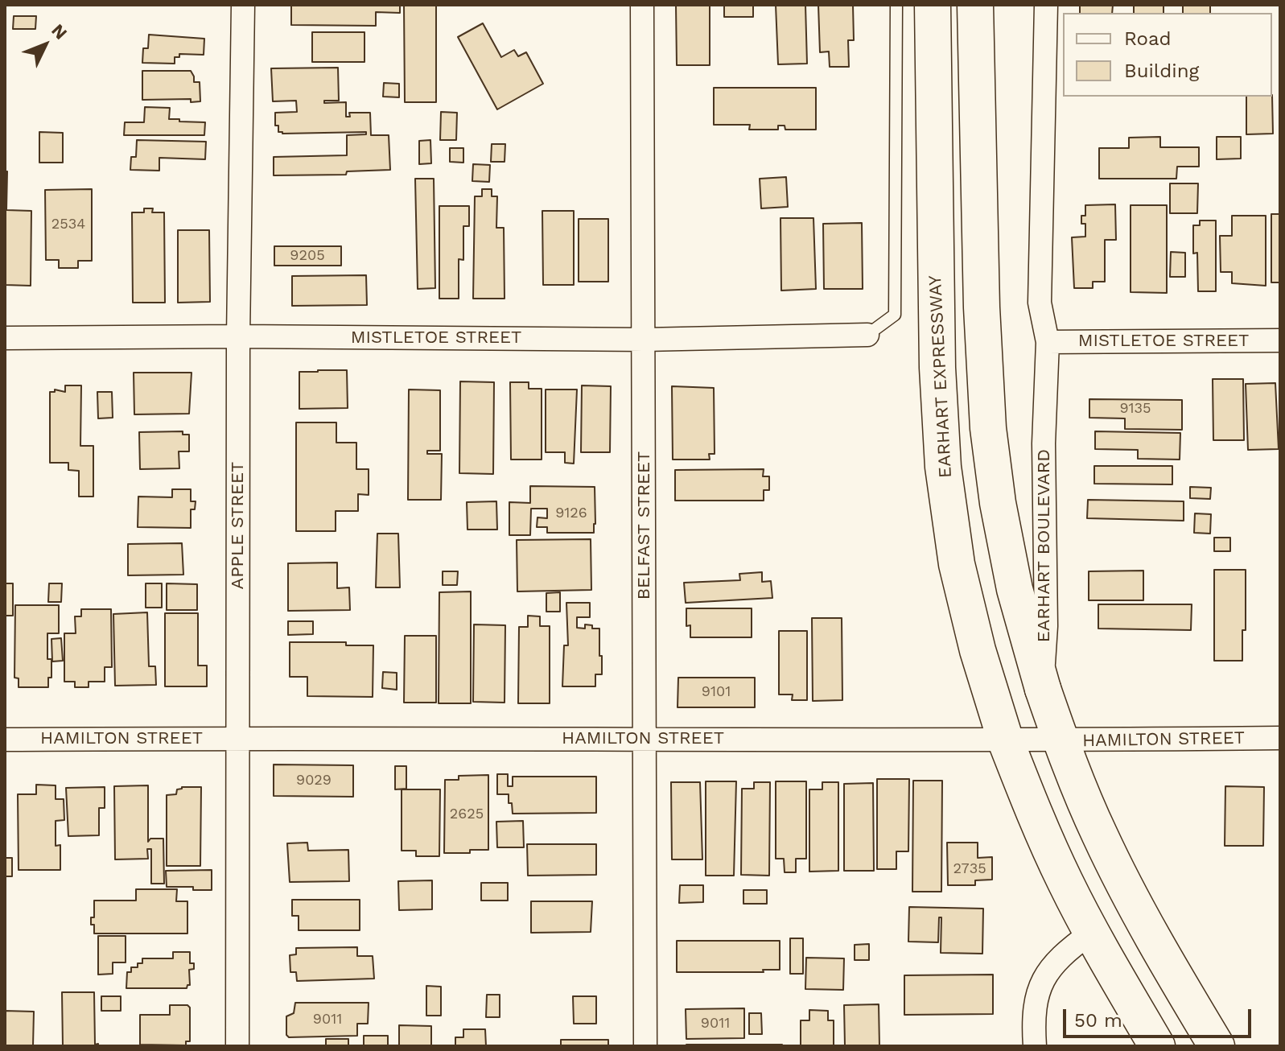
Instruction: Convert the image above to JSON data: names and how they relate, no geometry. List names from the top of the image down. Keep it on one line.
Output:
{"streets":{"main road":["EARHART EXPRESSWAY","EARHART BOULEVARD"],"street":["MISTLETOE STREET","APPLE STREET","BELFAST STREET","HAMILTON STREET"]},"crossings":[["MISTLETOE STREET","APPLE STREET"],["MISTLETOE STREET","BELFAST STREET"],["MISTLETOE STREET","EARHART BOULEVARD"],["EARHART EXPRESSWAY","HAMILTON STREET"],["APPLE STREET","HAMILTON STREET"],["BELFAST STREET","HAMILTON STREET"],["EARHART BOULEVARD","HAMILTON STREET"]],"house_numbers":["2534","9205","9135","9126","9101","9029","2625","2735","9011","9011"],"legend":["Road","Building"],"scale_bar":"50 m","north":"top right"}
